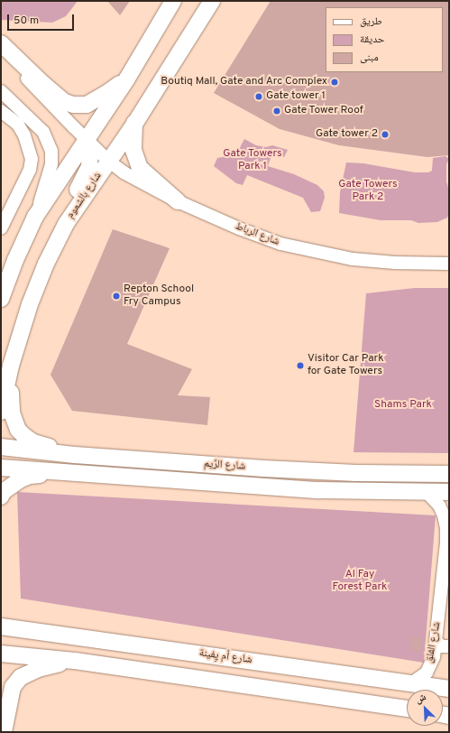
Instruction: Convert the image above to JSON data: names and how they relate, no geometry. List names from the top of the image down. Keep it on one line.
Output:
{"streets":{"main road":["شارع بالشعوم","شارع الرِّيم","شارع أم يِفينة"],"street":["شارع الرباط","شارع الفلق"]},"crossings":[["شارع بالشعوم","شارع الرباط"],["شارع الرِّيم","شارع الفلق"],["شارع الفلق","شارع أم يِفينة"]],"parks":["Gate Towers Park 1","Gate Towers Park 2","Shams Park","Al Fay Forest Park"],"places":["Boutiq Mall, Gate and Arc Complex","Gate tower 1","Gate Tower Roof","Gate tower 2","Repton School Fry Campus","Visitor Car Park for Gate Towers"],"legend":["طريق","حديقة","مبنى"],"scale_bar":"50 m","north":"top left"}
